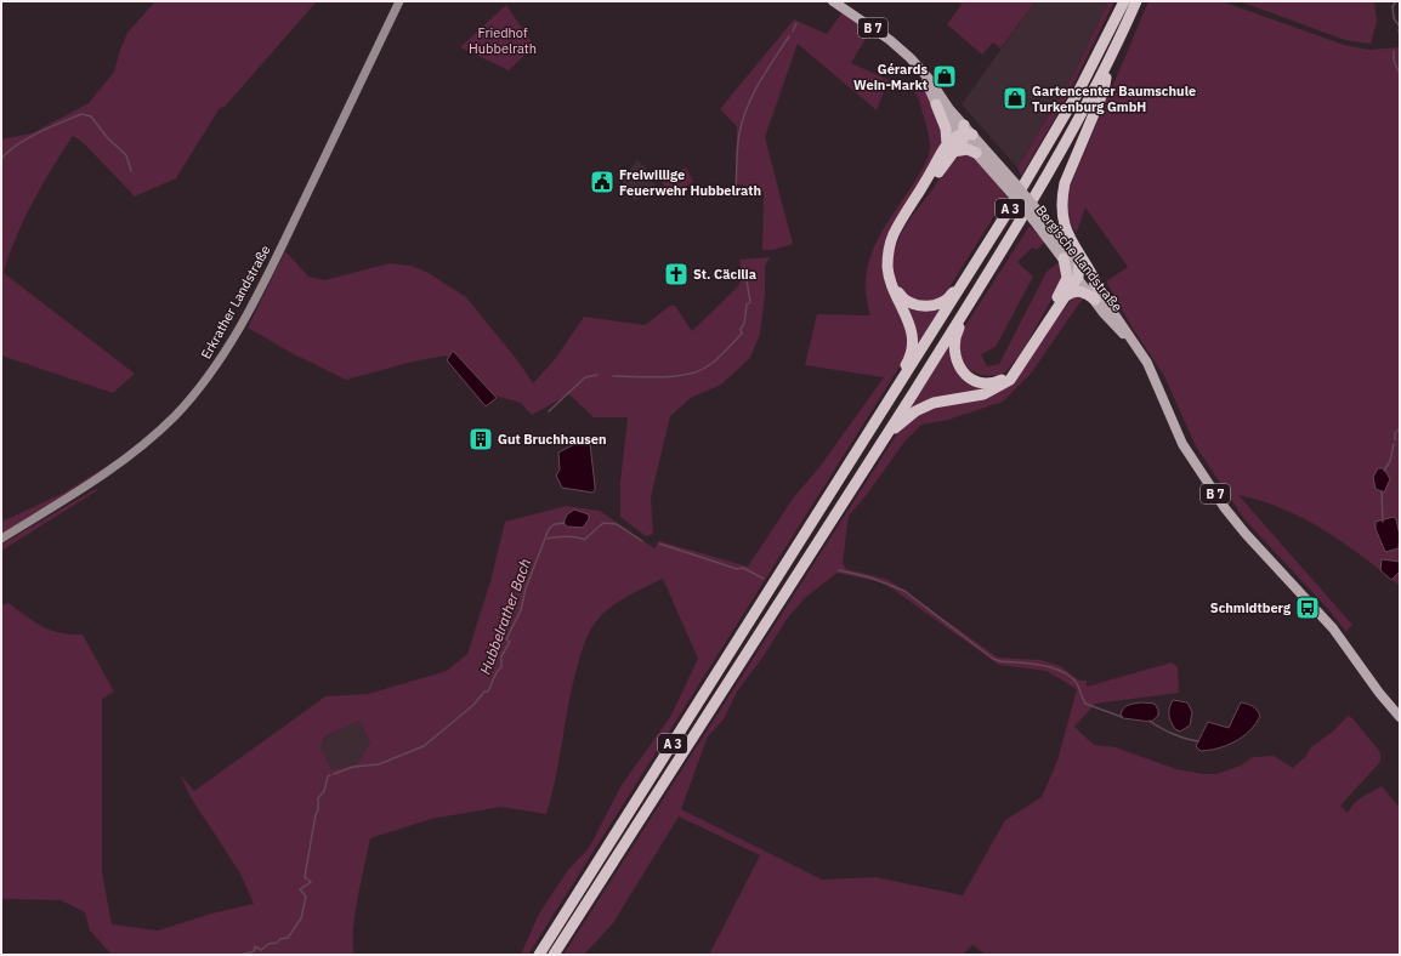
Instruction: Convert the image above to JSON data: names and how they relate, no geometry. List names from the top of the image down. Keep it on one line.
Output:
{"streets":{"highway":["A 3"],"main road":["B 7","Bergische Landstraße"],"street":["Erkrather Landstraße"]},"water":["Hubbelrather Bach"],"parks":["Friedhof Hubbelrath"],"places":{"shop":["Gérards Wein-Markt","Gartencenter Baumschule Turkenburg GmbH"],"public building":["Freiwillige Feuerwehr Hubbelrath"],"church":["St. Cäcilia"],"building":["Gut Bruchhausen"],"bus stop":["Schmidtberg"]}}
